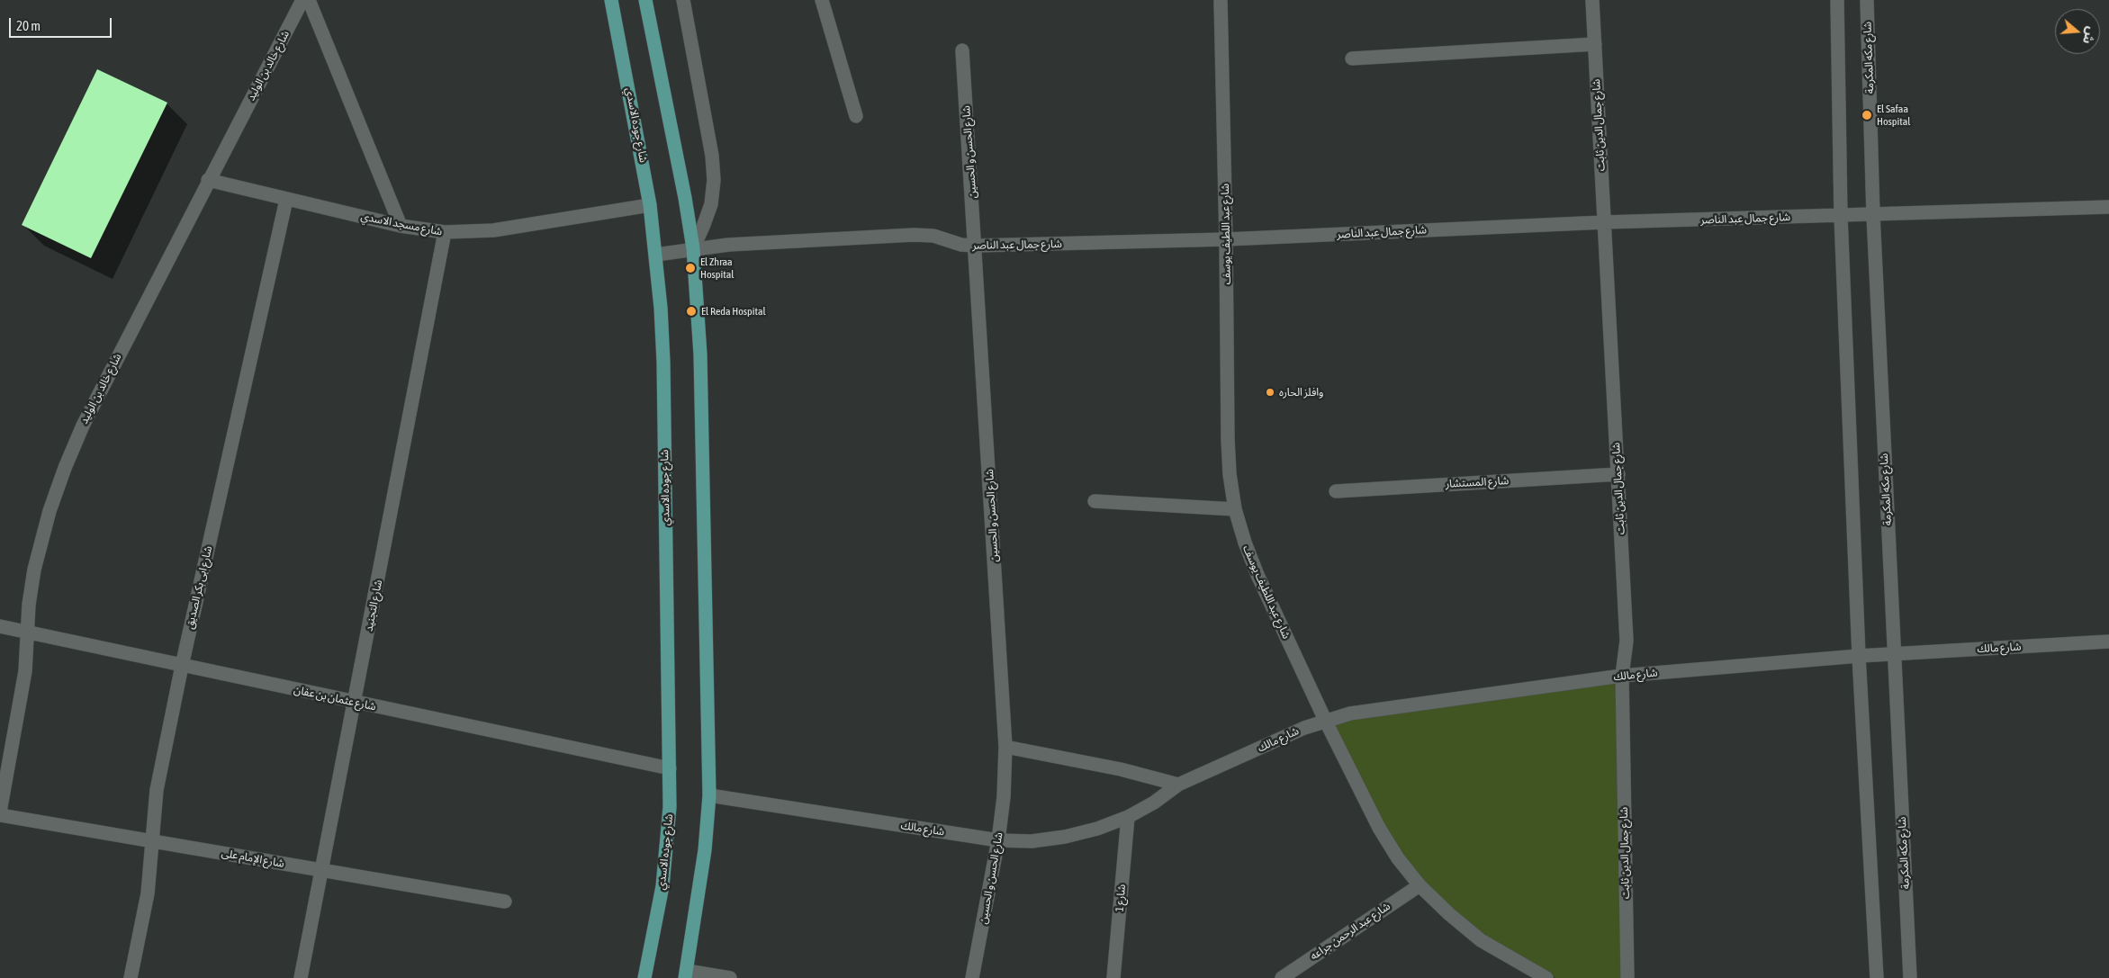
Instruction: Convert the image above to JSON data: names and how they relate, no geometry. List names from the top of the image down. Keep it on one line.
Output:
{"streets":{"main road":["شارع جوده الاسدي"],"street":["شارع مكه المكرمة","شارع خالد بن الوليد","شارع جمال الدين ثابت","شارع الحسن و الحسين","شارع جمال عبد الناصر","شارع مسجد الاسدي","شارع عبد اللطيف يوسف","شارع المستشار","شارع ابى بكر الصديق","شارع التجنيد","شارع مالك","شارع عثمان بن عفان","شارع الإمام على","شارع 1","شارع عبد الرحمن جراعه"]},"crossings":[["شارع مكه المكرمة","شارع جمال عبد الناصر"],["شارع مكه المكرمة","شارع مالك"],["شارع خالد بن الوليد","شارع مسجد الاسدي"],["شارع خالد بن الوليد","شارع عثمان بن عفان"],["شارع جوده الاسدي","شارع جمال عبد الناصر"],["شارع جوده الاسدي","شارع مسجد الاسدي"],["شارع جوده الاسدي","شارع عثمان بن عفان"],["شارع جمال الدين ثابت","شارع جمال عبد الناصر"],["شارع جمال الدين ثابت","شارع المستشار"],["شارع جمال الدين ثابت","شارع مالك"],["شارع الحسن و الحسين","شارع جمال عبد الناصر"],["شارع الحسن و الحسين","شارع مالك"],["شارع جمال عبد الناصر","شارع عبد اللطيف يوسف"],["شارع مسجد الاسدي","شارع ابى بكر الصديق"],["شارع مسجد الاسدي","شارع التجنيد"],["شارع عبد اللطيف يوسف","شارع مالك"],["شارع عبد اللطيف يوسف","شارع عبد الرحمن جراعه"],["شارع ابى بكر الصديق","شارع عثمان بن عفان"],["شارع ابى بكر الصديق","شارع الإمام على"],["شارع التجنيد","شارع عثمان بن عفان"],["شارع التجنيد","شارع الإمام على"],["شارع مالك","شارع 1"]],"places":["El Safaa Hospital","El Zhraa Hospital","El Reda Hospital","وافلز الحاره"],"scale_bar":"20 m","north":"right"}
